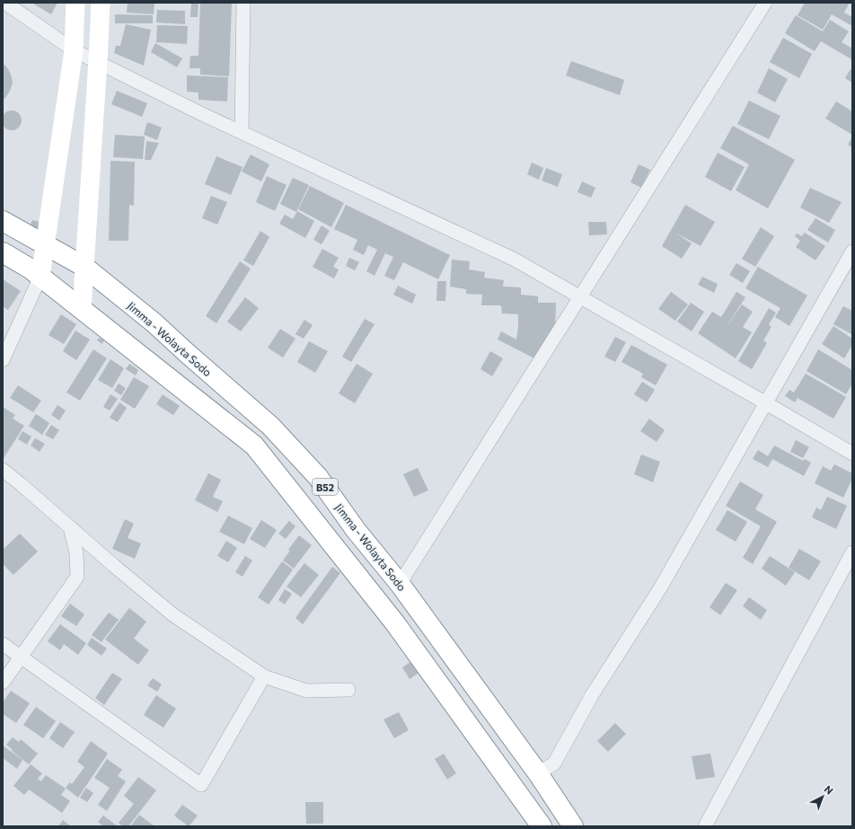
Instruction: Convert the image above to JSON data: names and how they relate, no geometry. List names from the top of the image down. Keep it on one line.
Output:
{"streets":{"highway":["Jimma - Wolayta Sodo","B52"]},"north":"top right"}
